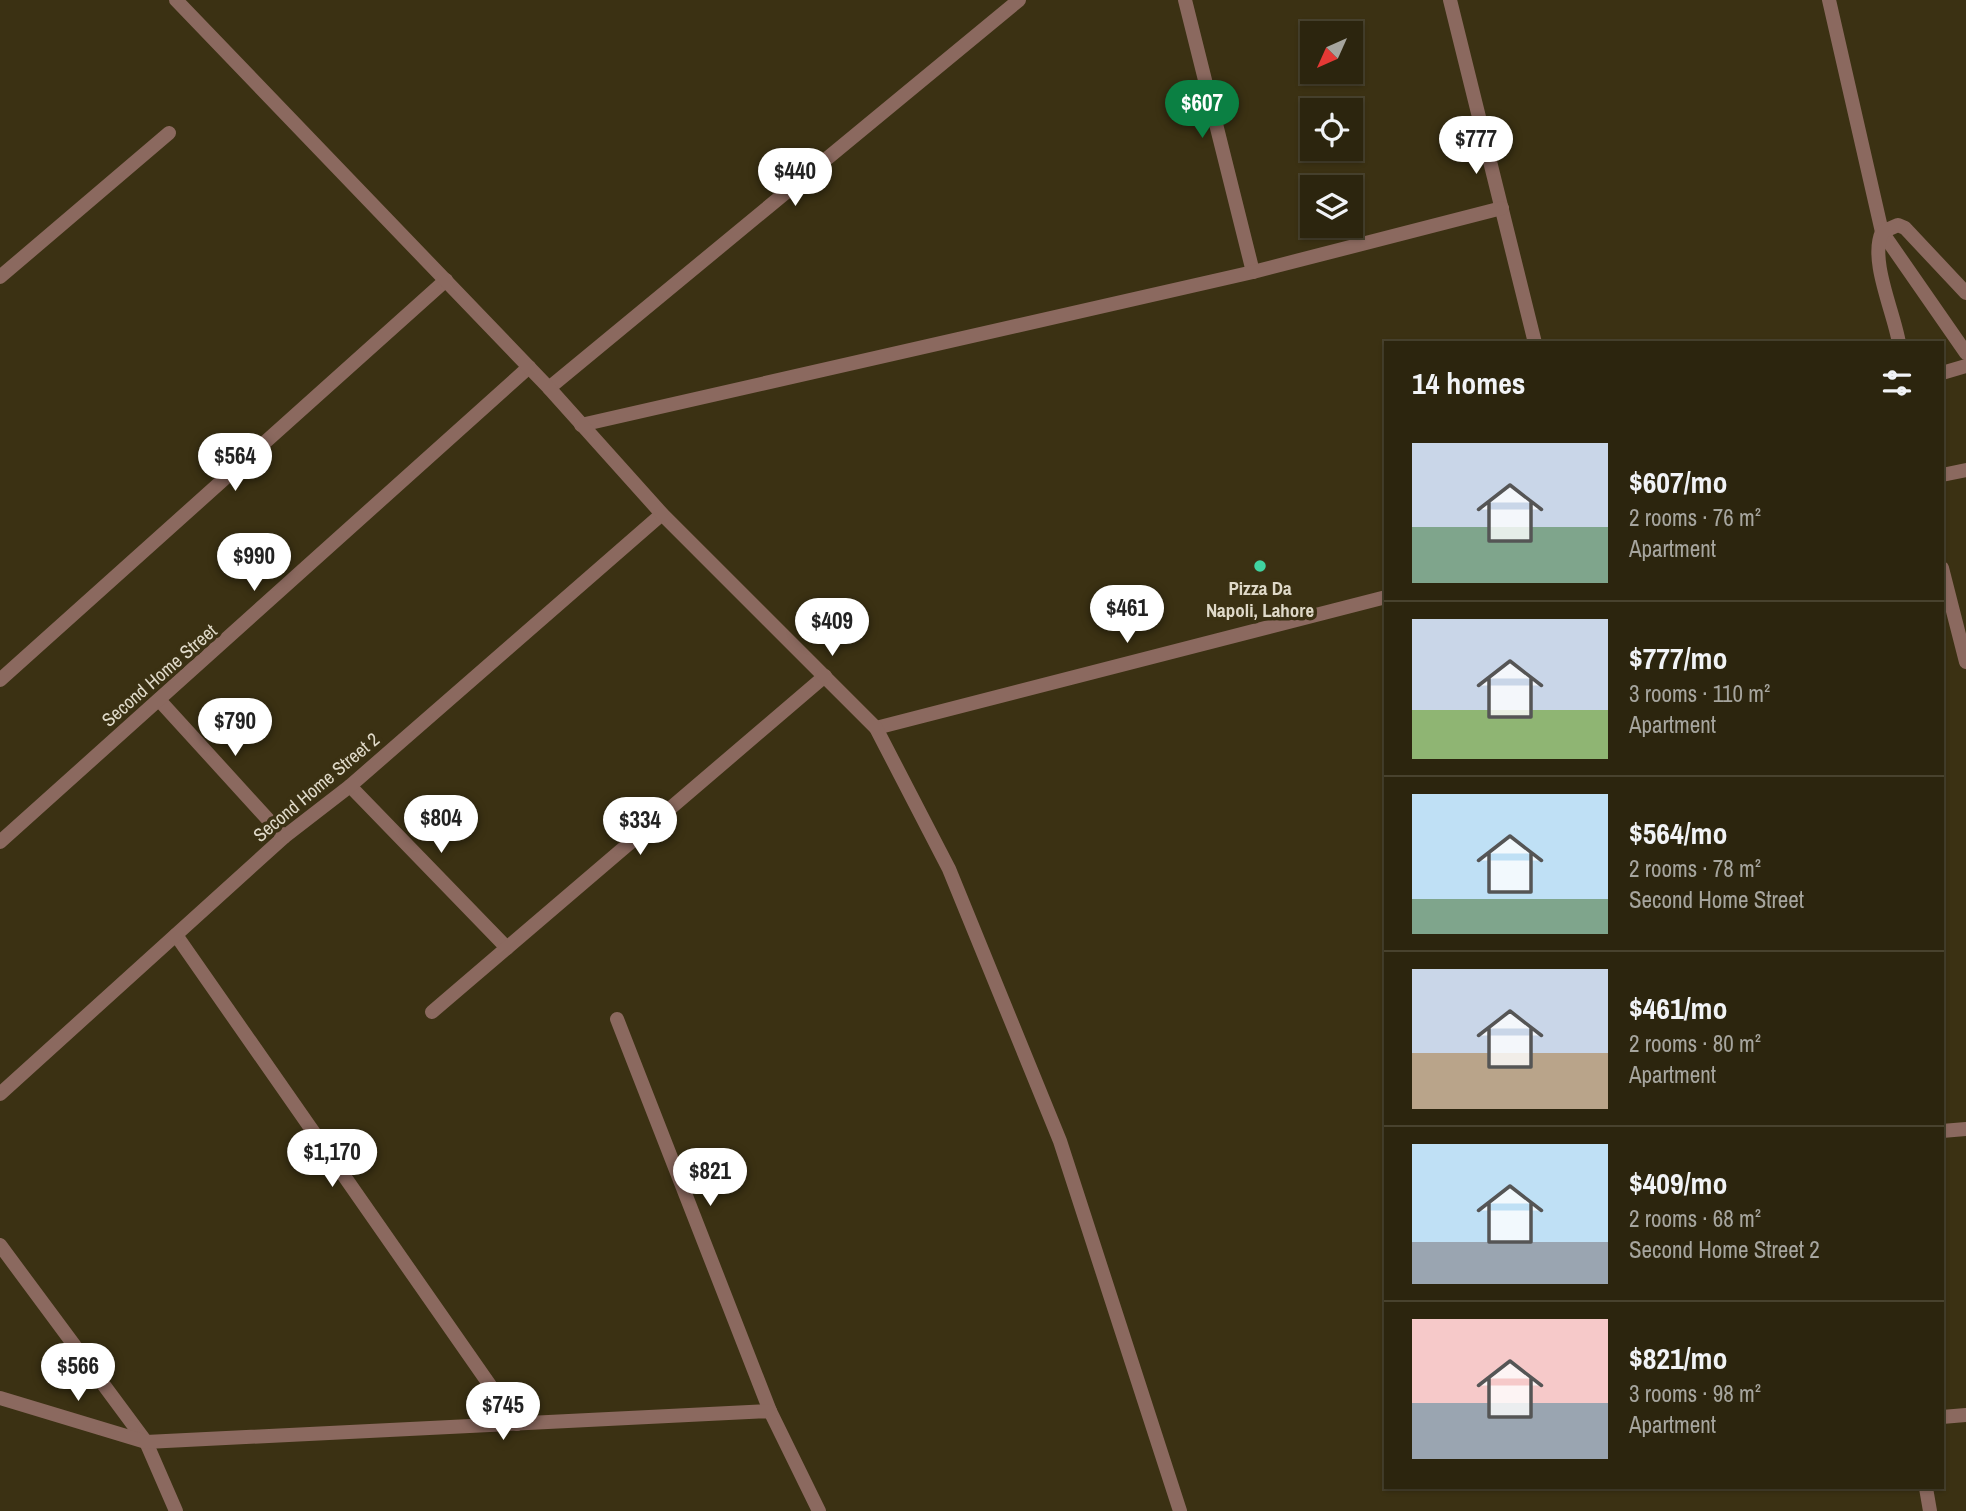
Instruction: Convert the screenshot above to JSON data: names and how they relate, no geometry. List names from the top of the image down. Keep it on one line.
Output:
{"streets":{"street":["Second Home Street","Second Home Street 2"]},"places":["Pizza Da Napoli, Lahore"],"north":"bottom left","page":{"price":["$607","$777","$440","$564","$990","$461","$409","$790","$804","$334","$1,170","$821","$566","$745"],"heading":"14 homes","list":[{"name":"$607/mo","note":"2 rooms · 76 m² · Apartment"},{"name":"$777/mo","note":"3 rooms · 110 m² · Apartment"},{"name":"$564/mo","note":"2 rooms · 78 m² · Second Home Street"},{"name":"$461/mo","note":"2 rooms · 80 m² · Apartment"},{"name":"$409/mo","note":"2 rooms · 68 m² · Second Home Street 2"},{"name":"$821/mo","note":"3 rooms · 98 m² · Apartment"}]}}
